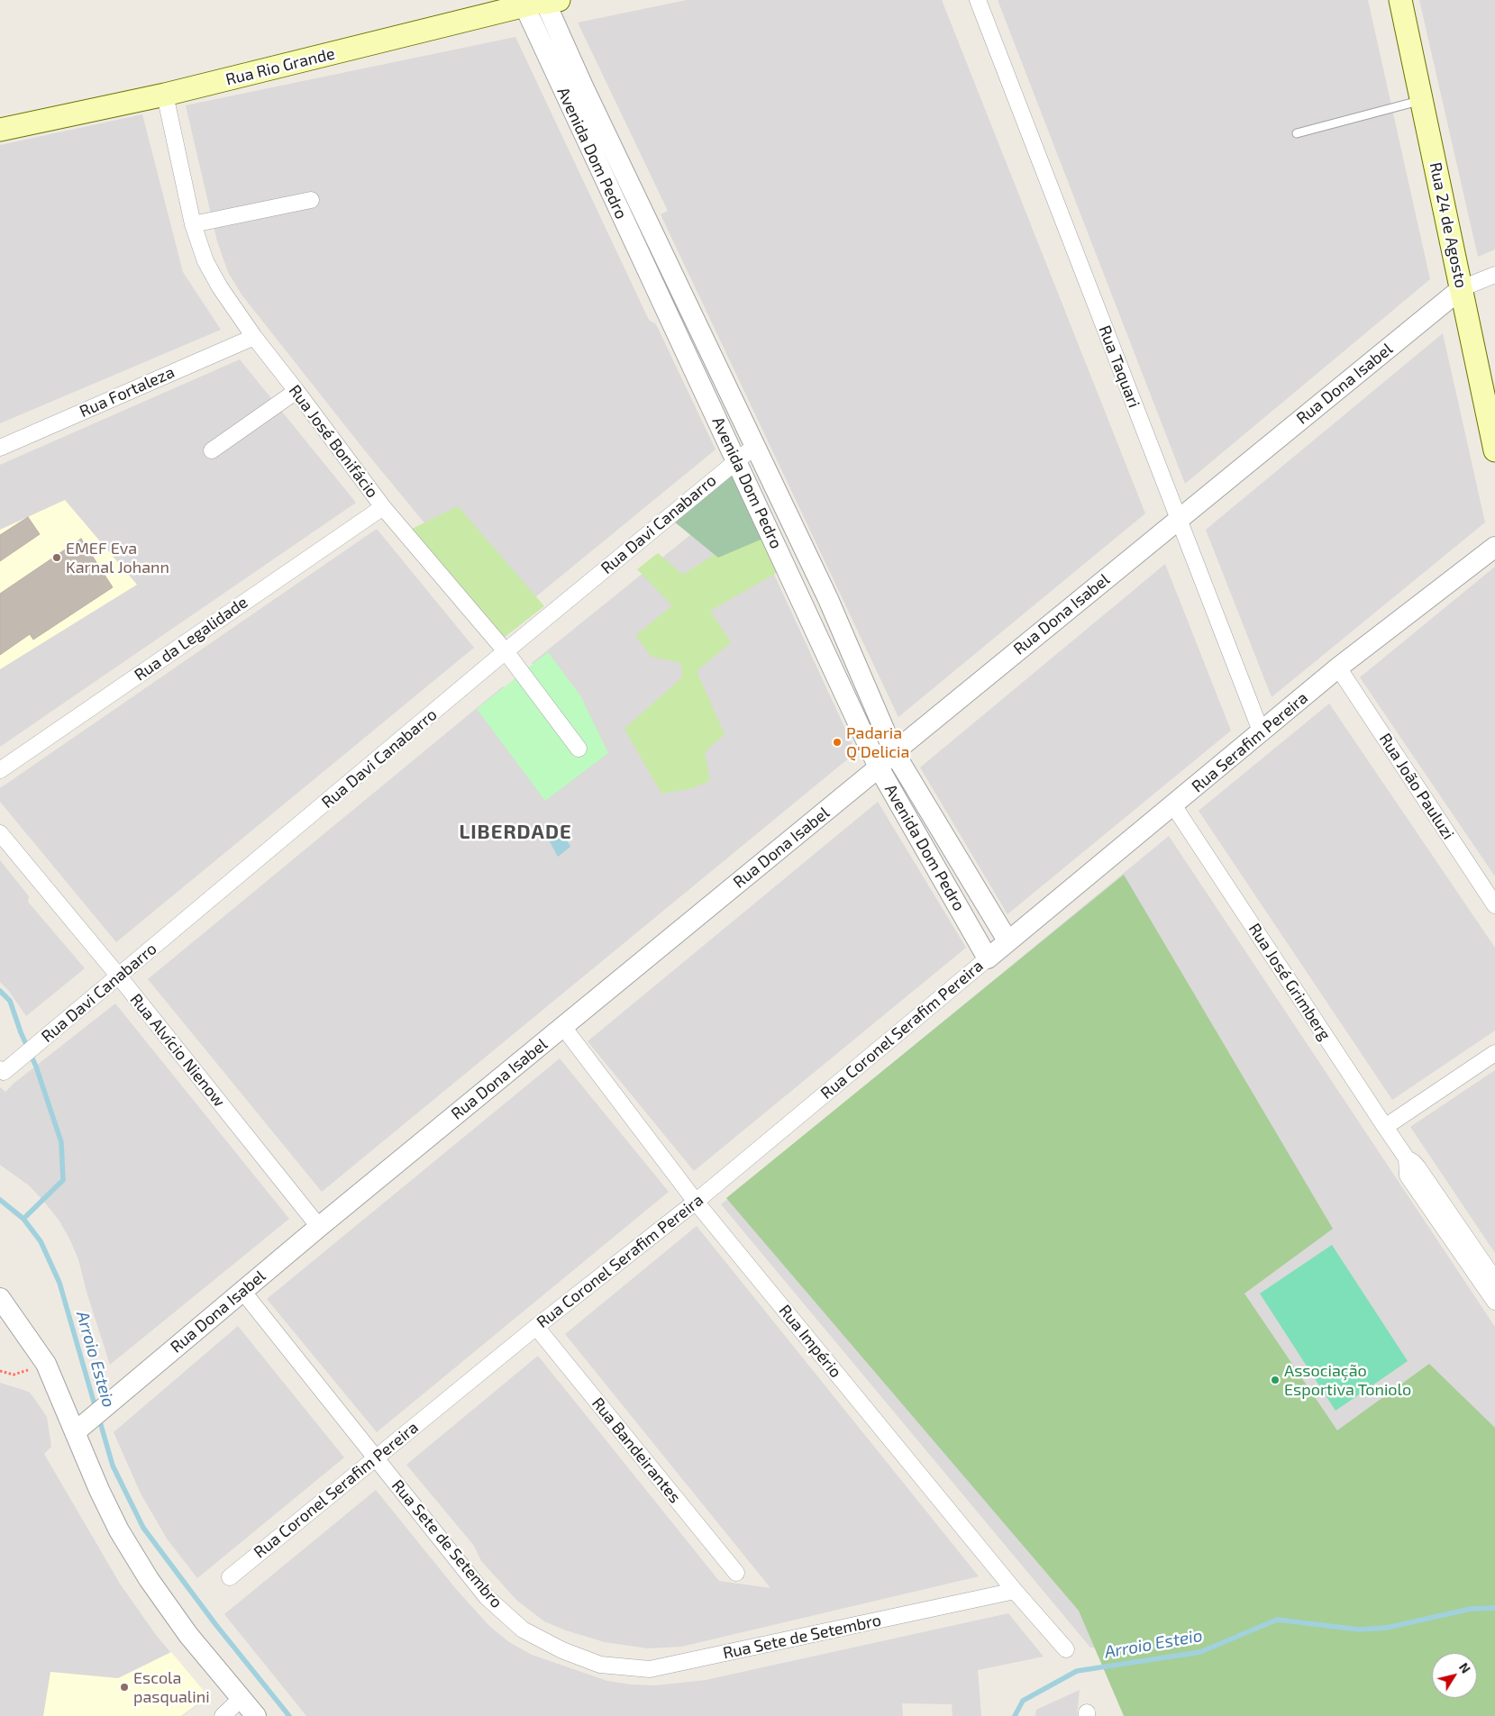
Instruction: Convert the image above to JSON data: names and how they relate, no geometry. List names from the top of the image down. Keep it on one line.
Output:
{"streets":{"main road":["Rua Rio Grande","Rua 24 de Agosto"],"street":["Avenida Dom Pedro","Rua Taquari","Rua Dona Isabel","Rua Fortaleza","Rua José Bonifácio","Rua Davi Canabarro","Rua da Legalidade","Rua Serafim Pereira","Rua João Pauluzi","Rua José Grimberg","Rua Coronel Serafim Pereira","Rua Alvício Nienow","Rua Império","Rua Bandeirantes","Rua Sete de Setembro"]},"crossings":[["Rua Rio Grande","Avenida Dom Pedro"],["Rua Rio Grande","Rua José Bonifácio"],["Avenida Dom Pedro","Rua Dona Isabel"],["Avenida Dom Pedro","Rua Davi Canabarro"],["Avenida Dom Pedro","Rua Serafim Pereira"],["Avenida Dom Pedro","Rua Coronel Serafim Pereira"],["Rua 24 de Agosto","Rua Dona Isabel"],["Rua Taquari","Rua Dona Isabel"],["Rua Taquari","Rua Serafim Pereira"],["Rua Dona Isabel","Rua Alvício Nienow"],["Rua Dona Isabel","Rua Império"],["Rua Dona Isabel","Rua Sete de Setembro"],["Rua Fortaleza","Rua José Bonifácio"],["Rua José Bonifácio","Rua Davi Canabarro"],["Rua José Bonifácio","Rua da Legalidade"],["Rua Davi Canabarro","Rua Alvício Nienow"],["Rua Serafim Pereira","Rua João Pauluzi"],["Rua Serafim Pereira","Rua José Grimberg"],["Rua Serafim Pereira","Rua Coronel Serafim Pereira"],["Rua Coronel Serafim Pereira","Rua Império"],["Rua Coronel Serafim Pereira","Rua Bandeirantes"],["Rua Coronel Serafim Pereira","Rua Sete de Setembro"],["Rua Império","Rua Sete de Setembro"]],"districts":["LIBERDADE"],"water":["Arroio Esteio"],"places":["EMEF Eva Karnal Johann","Padaria Q'Delicia","Associação Esportiva Toniolo","Escola pasqualini"],"north":"top right"}
